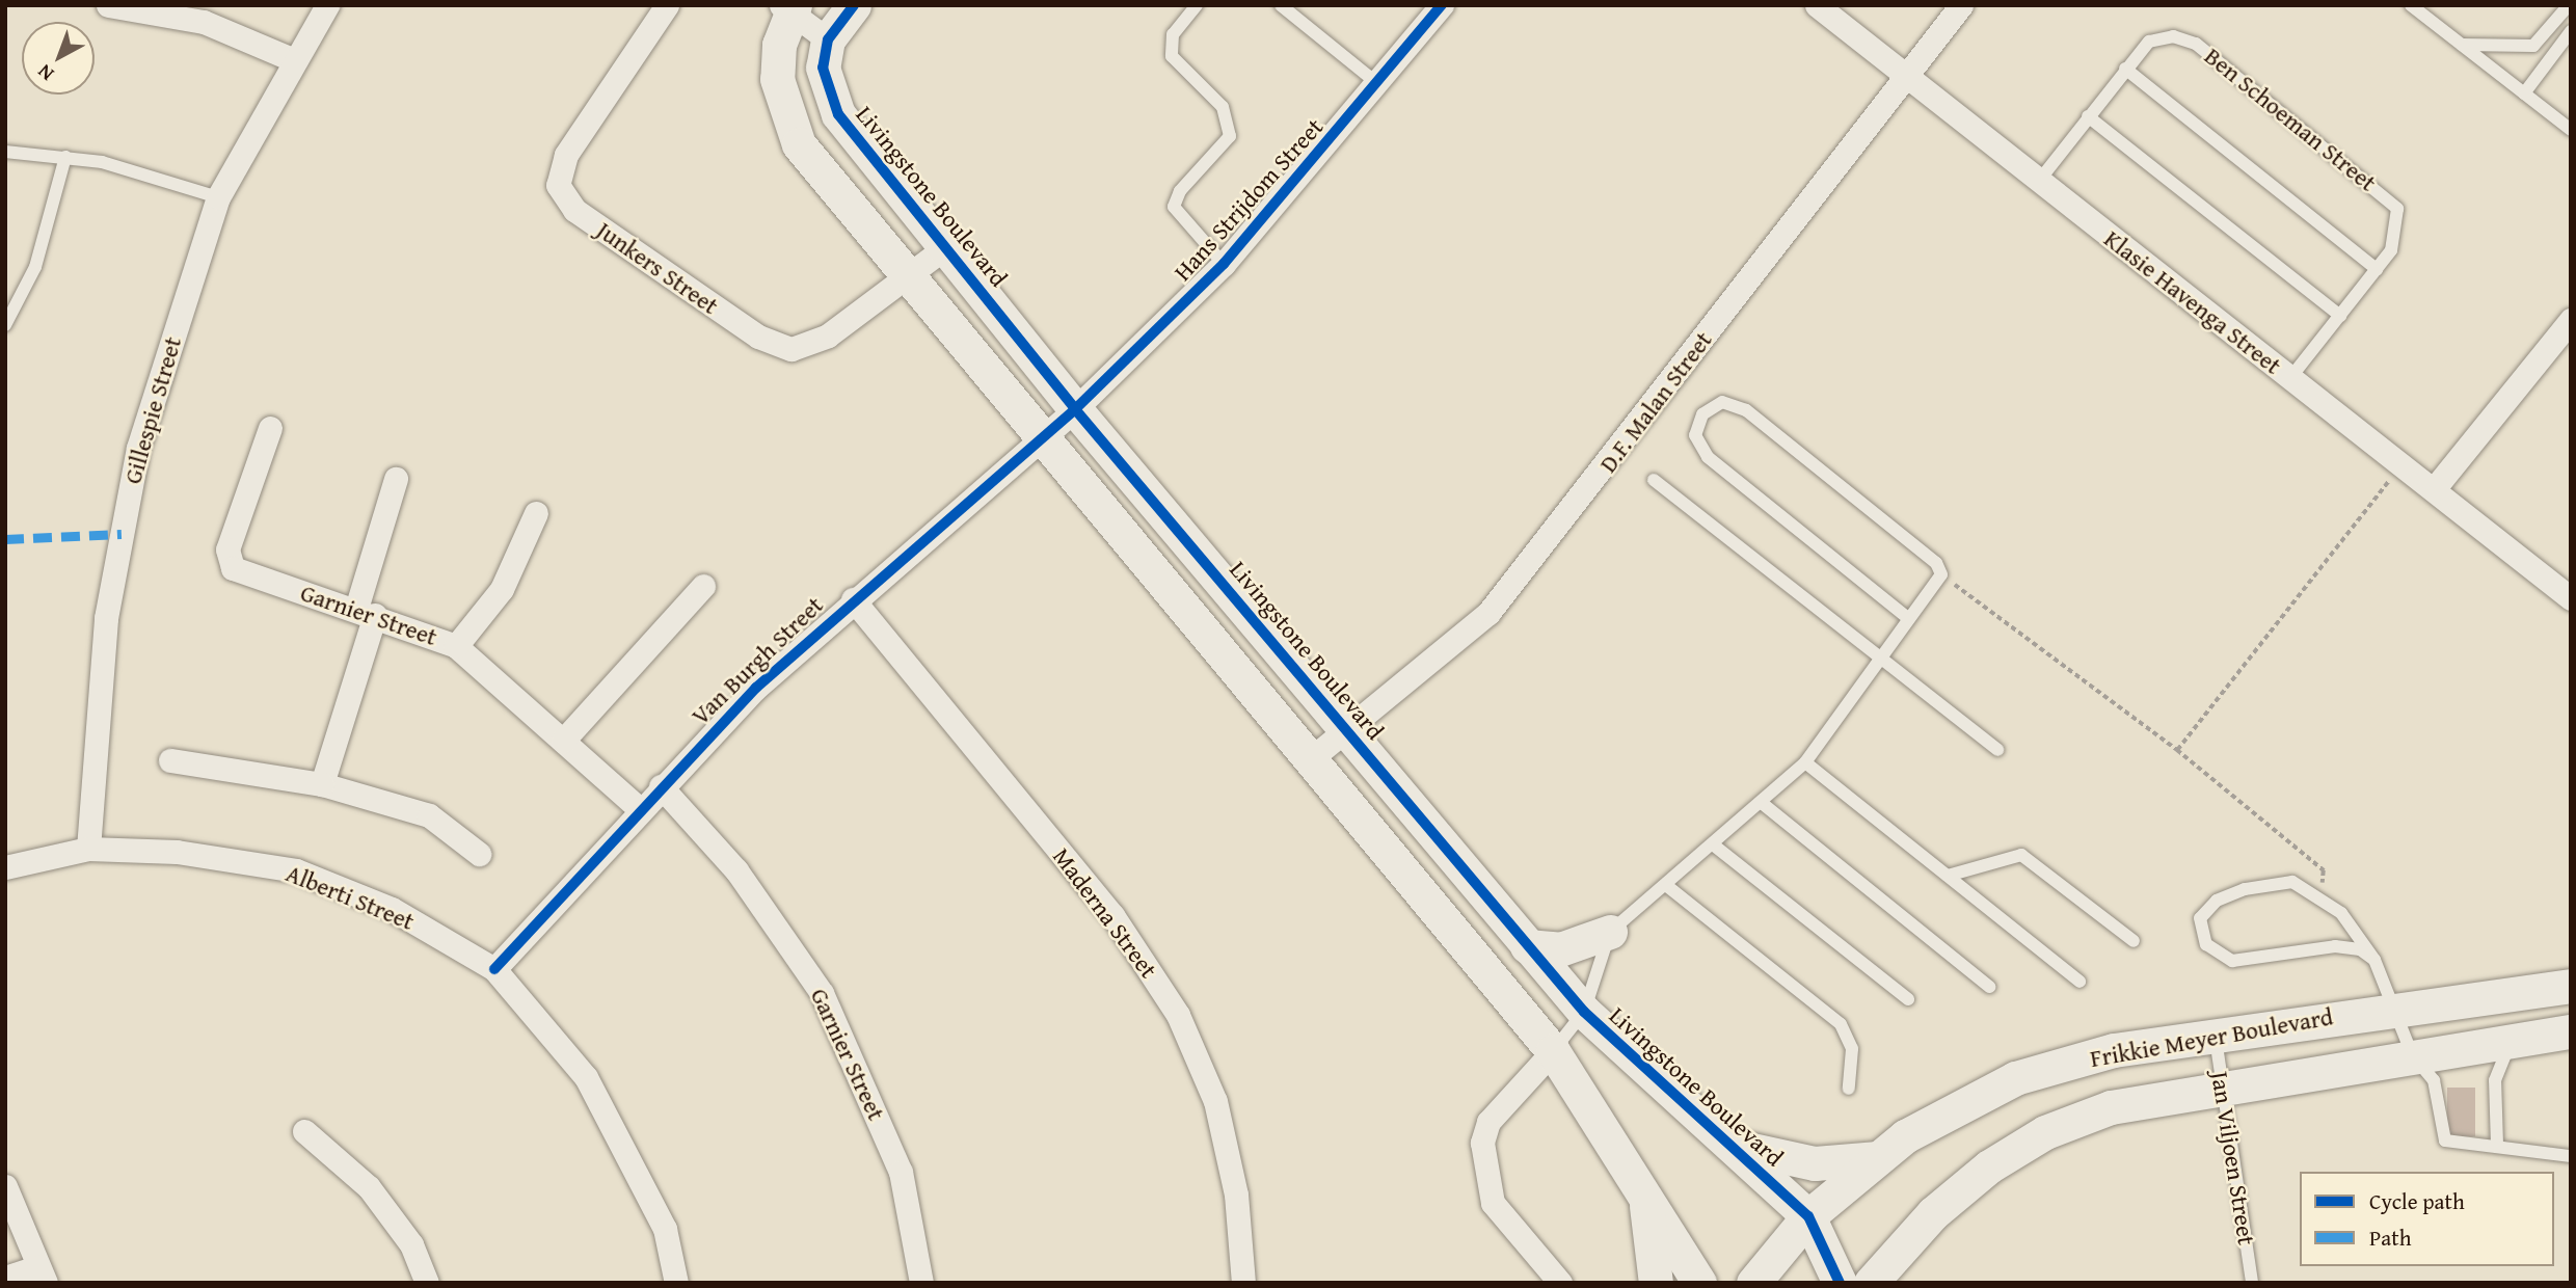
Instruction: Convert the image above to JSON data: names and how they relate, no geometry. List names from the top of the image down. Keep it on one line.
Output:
{"streets":{"street":["Livingstone Boulevard","Hans Strijdom Street","Junkers Street","Klasie Havenga Street","D.F. Malan Street","Gillespie Street","Garnier Street","Van Burgh Street","Alberti Street","Maderna Street","Frikkie Meyer Boulevard"],"lane":["Ben Schoeman Street","Jan Viljoen Street"]},"crossings":[["Ben Schoeman Street","Klasie Havenga Street"],["Livingstone Boulevard","Hans Strijdom Street"],["Livingstone Boulevard","Junkers Street"],["Livingstone Boulevard","D.F. Malan Street"],["Livingstone Boulevard","Van Burgh Street"],["Livingstone Boulevard","Frikkie Meyer Boulevard"],["Hans Strijdom Street","Van Burgh Street"],["Klasie Havenga Street","D.F. Malan Street"],["Gillespie Street","Alberti Street"],["Garnier Street","Van Burgh Street"],["Van Burgh Street","Alberti Street"],["Van Burgh Street","Maderna Street"],["Frikkie Meyer Boulevard","Jan Viljoen Street"]],"legend":["Cycle path","Path"],"north":"bottom left"}
